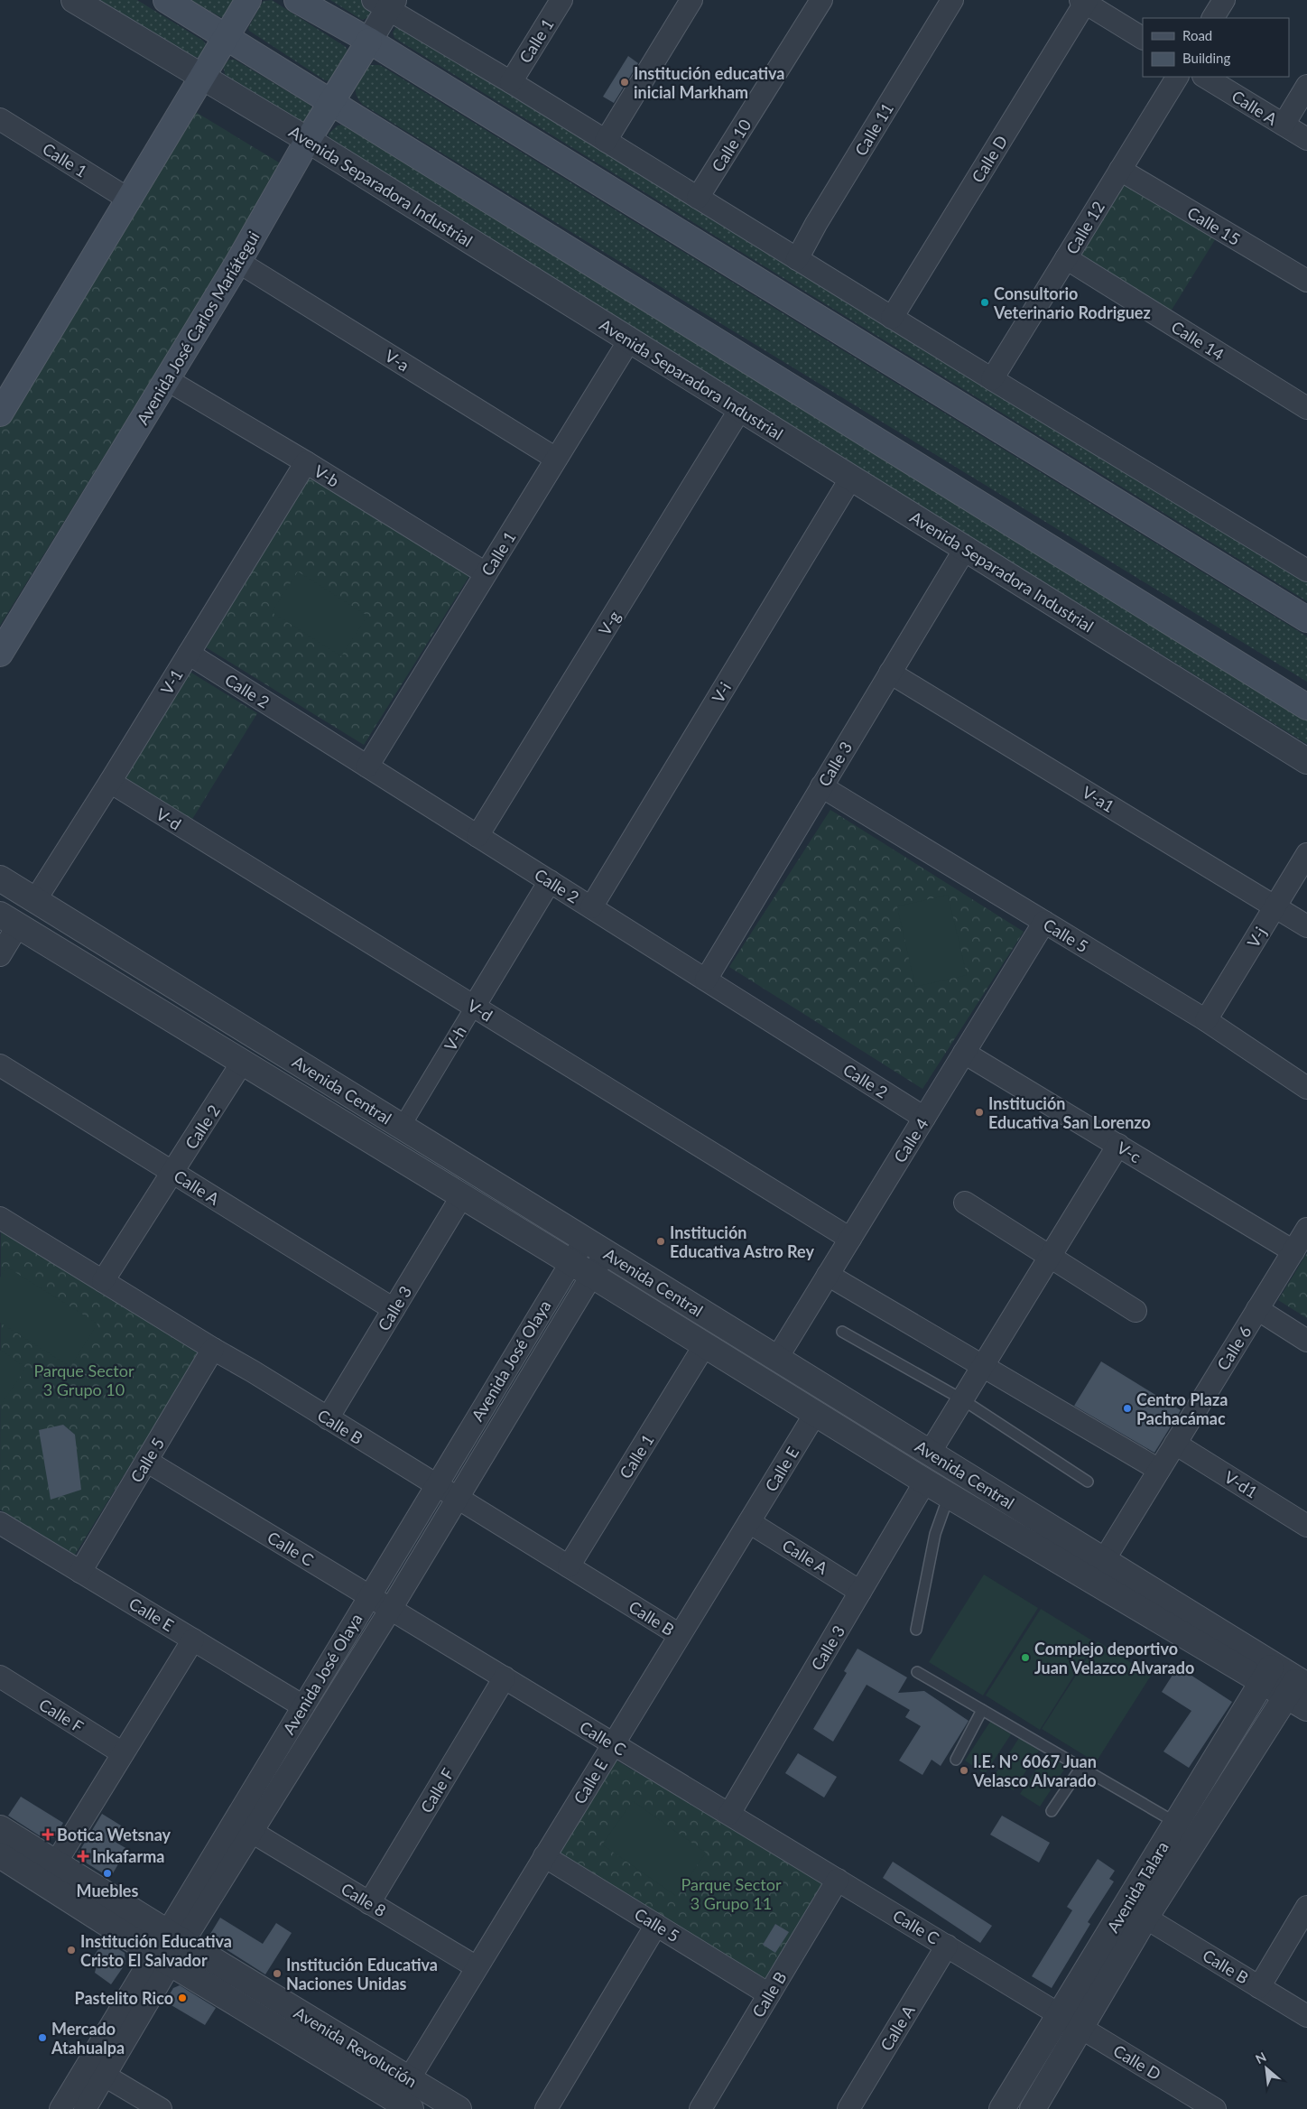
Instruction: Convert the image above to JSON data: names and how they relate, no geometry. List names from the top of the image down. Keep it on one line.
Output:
{"streets":{"main road":["Avenida José Carlos Mariátegui"],"street":["Calle 1","Calle A","Calle 11","Calle 10","Calle D","Avenida Separadora Industrial","Calle 15","Calle 12","Calle 14","V-a","V-b","V-g","V-1","Calle 2","V-i","Calle 3","V-a1","V-d","Calle 5","V-j","V-h","Avenida Central","Calle 4","V-c","Calle 6","Avenida José Olaya","Calle B","Calle E","V-d1","Calle C","Calle F","Avenida Talara","Calle 8","Avenida Revolución"]},"crossings":[["Calle 1","Avenida Separadora Industrial"],["Calle 1","V-a"],["Calle 1","V-b"],["Calle 1","Calle 2"],["Calle 1","Avenida Central"],["Calle 1","Calle B"],["Calle A","Calle 2"],["Calle A","Calle 3"],["Calle A","Calle E"],["Calle A","Calle C"],["Calle D","Calle C"],["Calle D","Avenida Talara"],["Avenida Separadora Industrial","Avenida José Carlos Mariátegui"],["Avenida Separadora Industrial","V-g"],["Avenida Separadora Industrial","V-i"],["Avenida Separadora Industrial","Calle 3"],["Calle 15","Calle 12"],["Calle 12","Calle 14"],["Avenida José Carlos Mariátegui","V-a"],["Avenida José Carlos Mariátegui","V-b"],["V-b","V-1"],["V-g","Calle 2"],["V-1","Calle 2"],["V-1","V-d"],["V-1","Avenida Central"],["Calle 2","V-i"],["Calle 2","Calle 3"],["Calle 2","V-h"],["Calle 2","Avenida Central"],["Calle 2","Calle 4"],["Calle 2","Calle B"],["Calle 3","V-a1"],["Calle 3","Calle 5"],["Calle 3","Avenida Central"],["Calle 3","Calle B"],["Calle 3","Calle C"],["V-a1","V-j"],["V-d","V-h"],["V-d","Calle 4"],["Calle 5","V-j"],["Calle 5","Calle 4"],["Calle 5","Calle B"],["Calle 5","Calle E"],["Calle 5","Calle C"],["V-h","Avenida Central"],["Avenida Central","Calle 4"],["Avenida Central","Calle 6"],["Avenida Central","Avenida José Olaya"],["Avenida Central","Calle E"],["Avenida Central","Avenida Talara"],["Calle 4","V-c"],["V-c","Calle 6"],["Calle 6","V-d1"],["Avenida José Olaya","Calle B"],["Avenida José Olaya","Calle E"],["Avenida José Olaya","Calle C"],["Avenida José Olaya","Calle 8"],["Avenida José Olaya","Avenida Revolución"],["Calle B","Calle E"],["Calle B","Calle C"],["Calle B","Avenida Talara"],["Calle E","Calle C"],["Calle E","Calle 8"],["Calle E","Avenida Revolución"],["Calle C","Calle F"],["Calle C","Avenida Talara"],["Calle F","Calle 8"]],"parks":["Parque Sector 3 Grupo 10","Parque Sector 3 Grupo 11"],"places":{"other":["Institución educativa inicial Markham","Consultorio Veterinario Rodriguez","Institución Educativa San Lorenzo","Institución Educativa Astro Rey","Centro Plaza Pachacámac","Complejo deportivo Juan Velazco Alvarado","I.E. N° 6067 Juan Velasco Alvarado","Muebles","Institución Educativa Cristo El Salvador","Institución Educativa Naciones Unidas","Pastelito Rico","Mercado Atahualpa"],"health":["Botica Wetsnay","Inkafarma"]},"legend":["Road","Building"],"north":"top left"}
